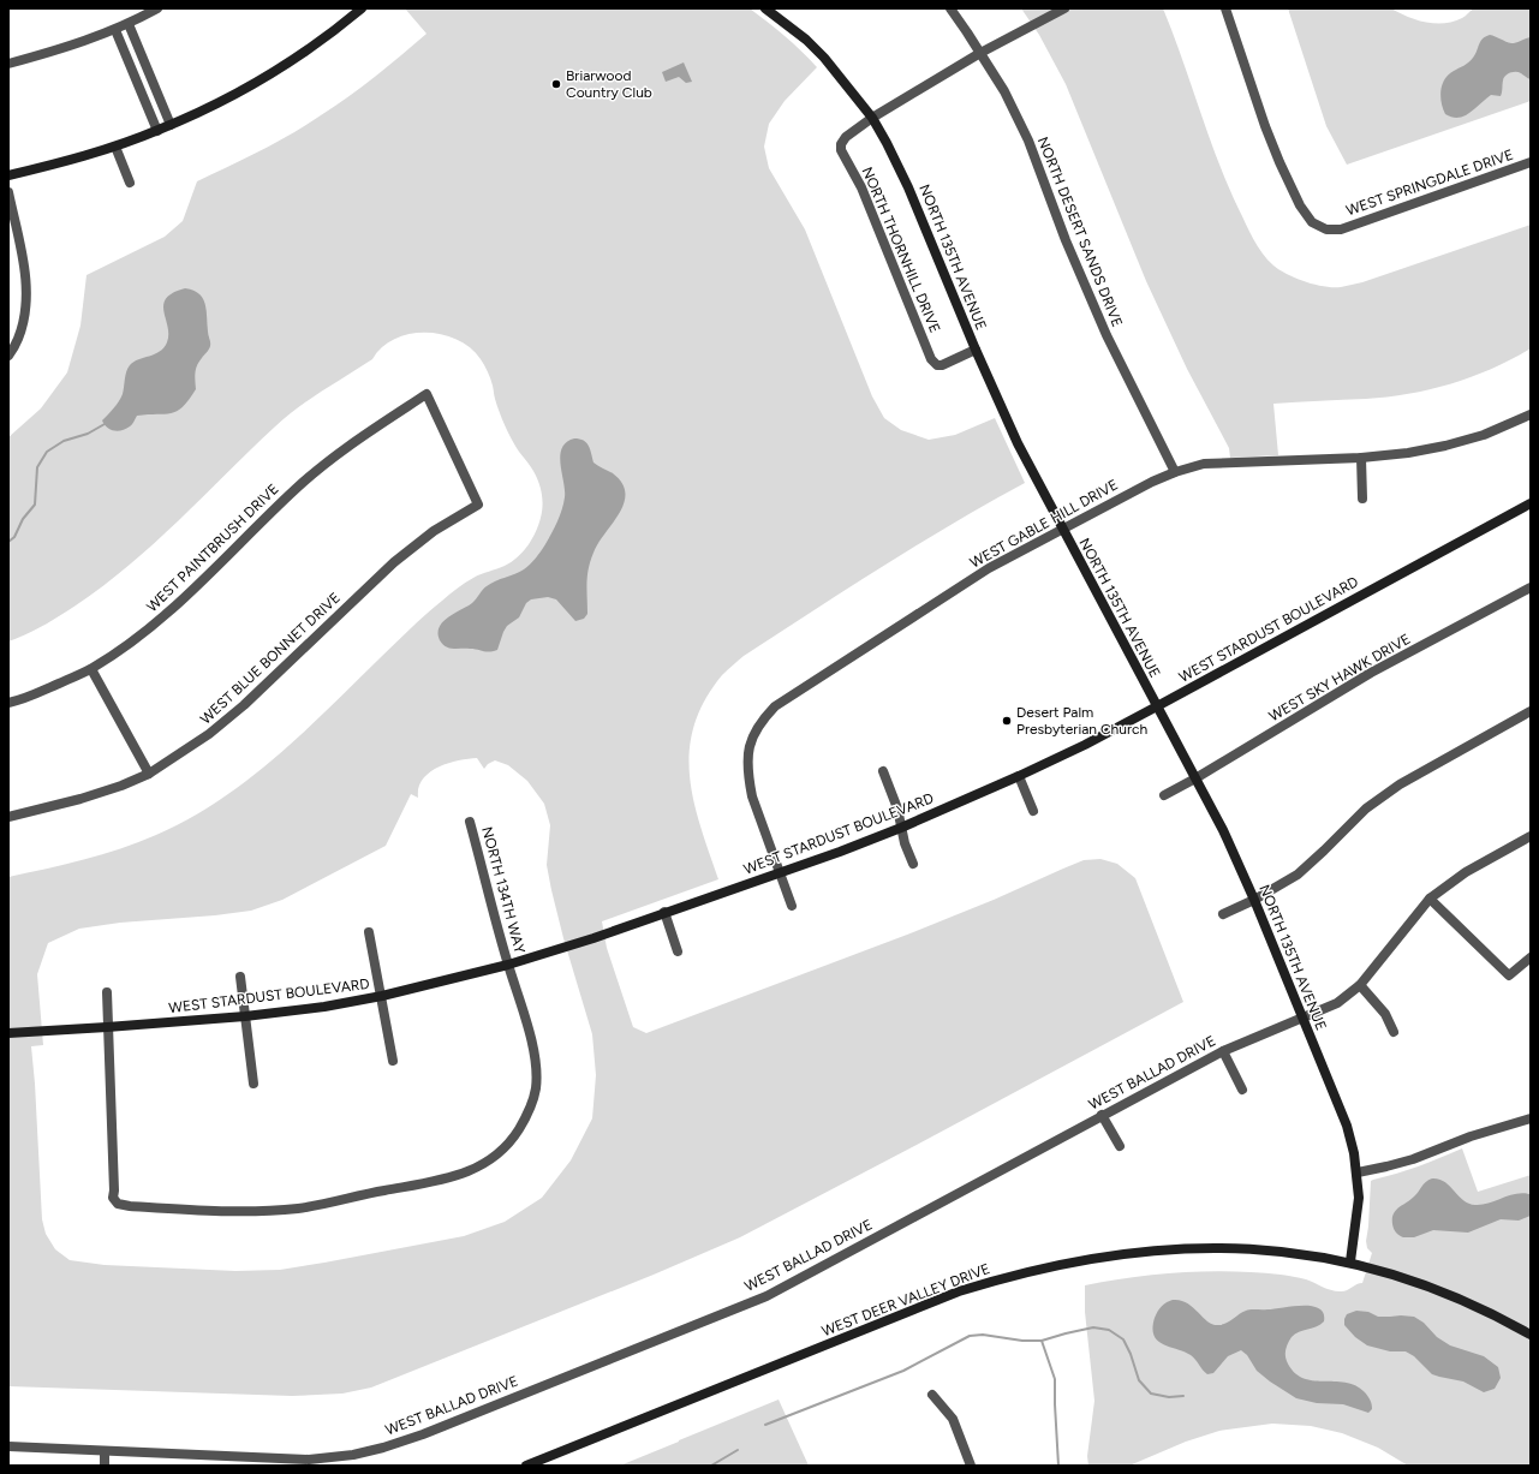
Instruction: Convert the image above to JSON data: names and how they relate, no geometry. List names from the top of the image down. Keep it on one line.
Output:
{"streets":{"street":["WEST SPRINGDALE DRIVE","NORTH DESERT SANDS DRIVE","NORTH THORNHILL DRIVE","NORTH 135TH AVENUE","WEST GABLE HILL DRIVE","WEST PAINTBRUSH DRIVE","WEST STARDUST BOULEVARD","WEST BLUE BONNET DRIVE","WEST SKY HAWK DRIVE","NORTH 134TH WAY","WEST BALLAD DRIVE","WEST DEER VALLEY DRIVE"]},"crossings":[["NORTH DESERT SANDS DRIVE","WEST GABLE HILL DRIVE"],["NORTH THORNHILL DRIVE","NORTH 135TH AVENUE"],["NORTH 135TH AVENUE","WEST GABLE HILL DRIVE"],["NORTH 135TH AVENUE","WEST STARDUST BOULEVARD"],["NORTH 135TH AVENUE","WEST SKY HAWK DRIVE"],["NORTH 135TH AVENUE","WEST BALLAD DRIVE"],["NORTH 135TH AVENUE","WEST DEER VALLEY DRIVE"],["WEST GABLE HILL DRIVE","WEST STARDUST BOULEVARD"],["WEST PAINTBRUSH DRIVE","WEST BLUE BONNET DRIVE"],["WEST STARDUST BOULEVARD","NORTH 134TH WAY"]],"places":["Briarwood Country Club","Desert Palm Presbyterian Church"]}
